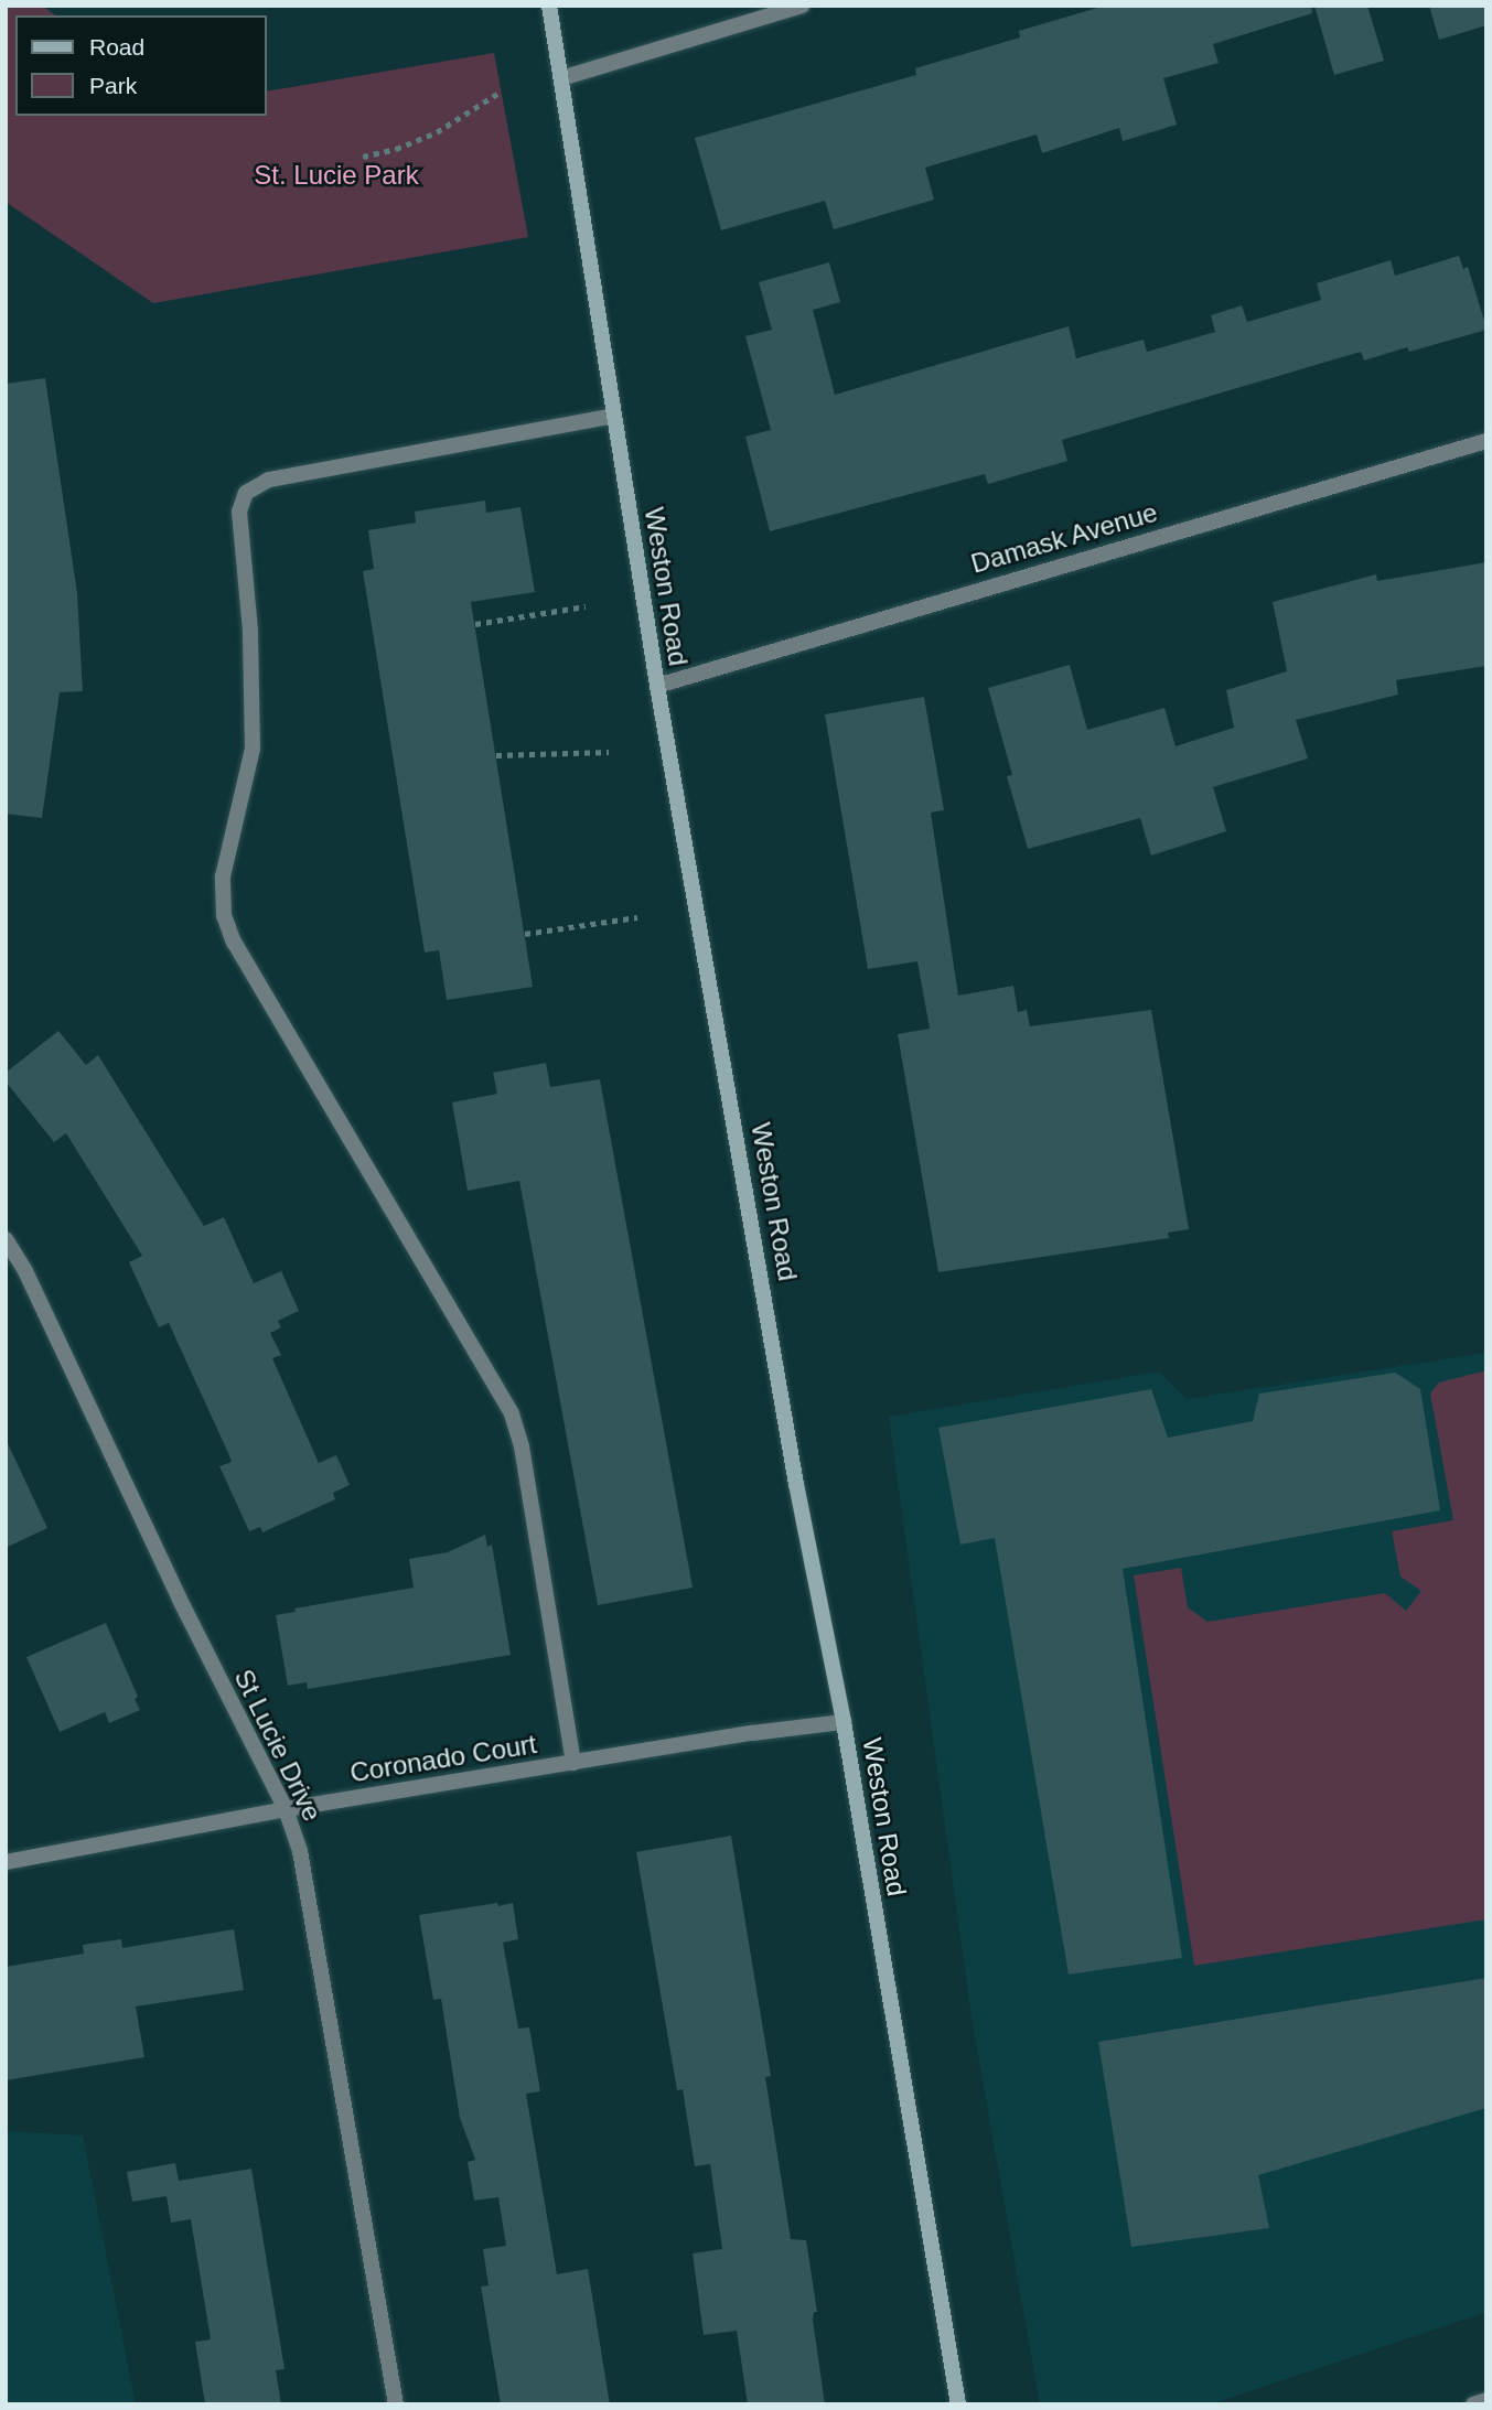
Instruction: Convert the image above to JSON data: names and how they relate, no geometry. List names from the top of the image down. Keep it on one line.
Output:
{"streets":{"main road":["Weston Road"],"street":["Damask Avenue","St Lucie Drive","Coronado Court"]},"crossings":[["Damask Avenue","Weston Road"],["Weston Road","Coronado Court"],["St Lucie Drive","Coronado Court"]],"parks":["St. Lucie Park"],"legend":["Road","Park"]}
